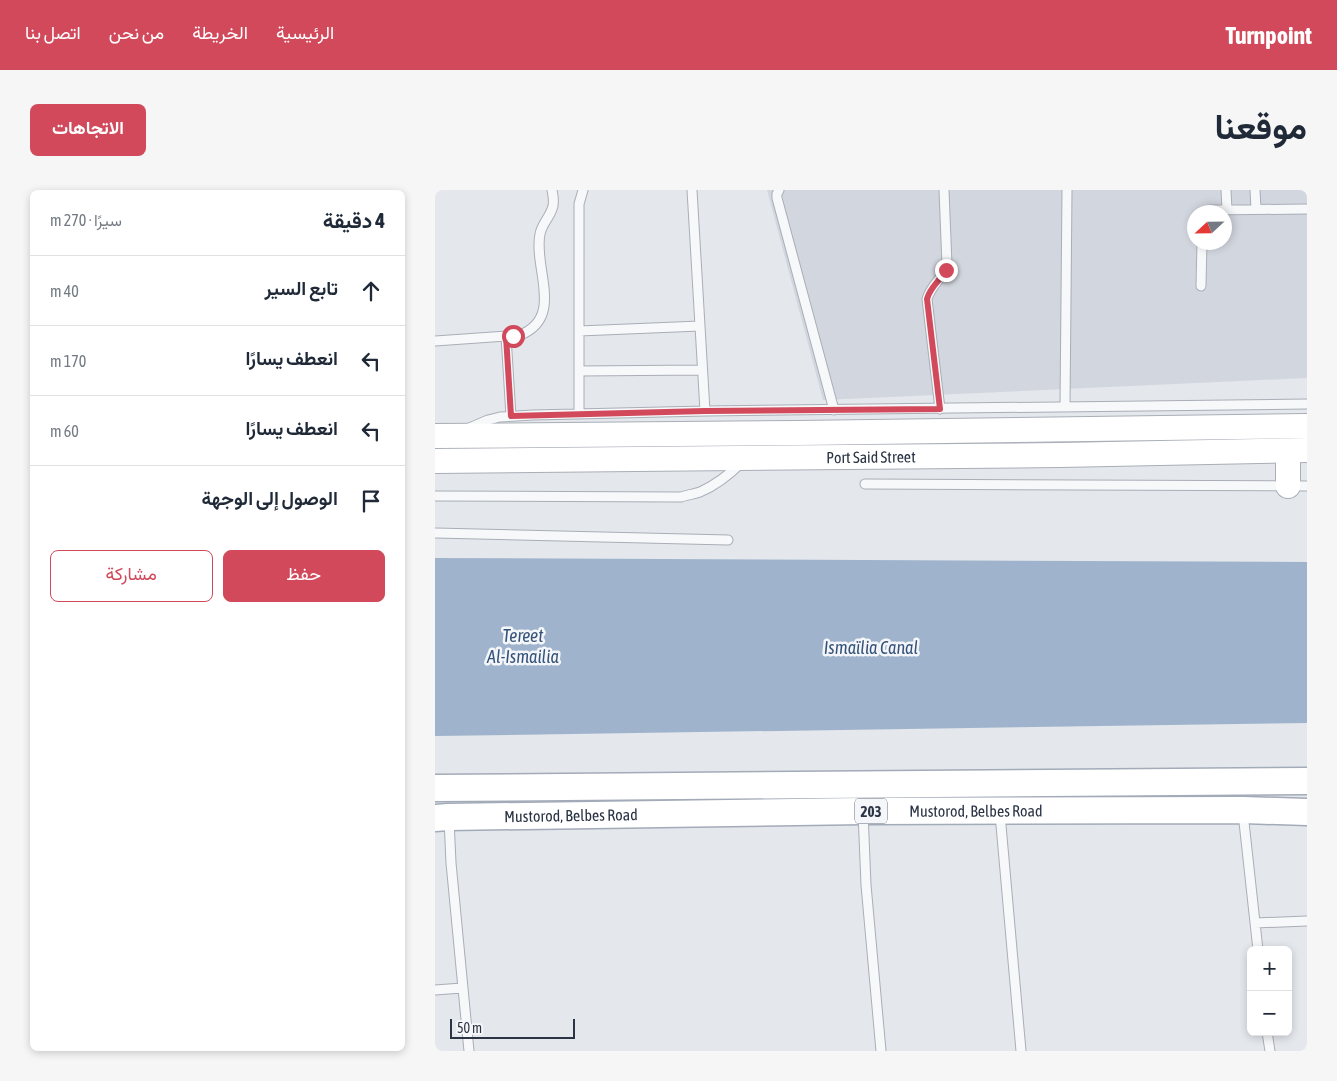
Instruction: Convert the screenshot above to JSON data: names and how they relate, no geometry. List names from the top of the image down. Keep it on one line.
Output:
{"streets":{"main road":["Port Said Street","203","Mustorod, Belbes Road"]},"water":["Tereet Al-Ismailia","Ismaïlia Canal"],"scale_bar":"50 m","north":"left","page":{"header":"Turnpoint","nav":["الرئيسية","الخريطة","من نحن","اتصل بنا"],"title":"موقعنا","buttons":["الاتجاهات",["حفظ","مشاركة"]],"heading":["4 دقيقة","سيرًا · 270 m"],"list":[["تابع السير","40 m"],["انعطف يسارًا","170 m"],["انعطف يسارًا","60 m"],"الوصول إلى الوجهة"],"map_buttons":["+","−"],"scale":"50 m"}}
